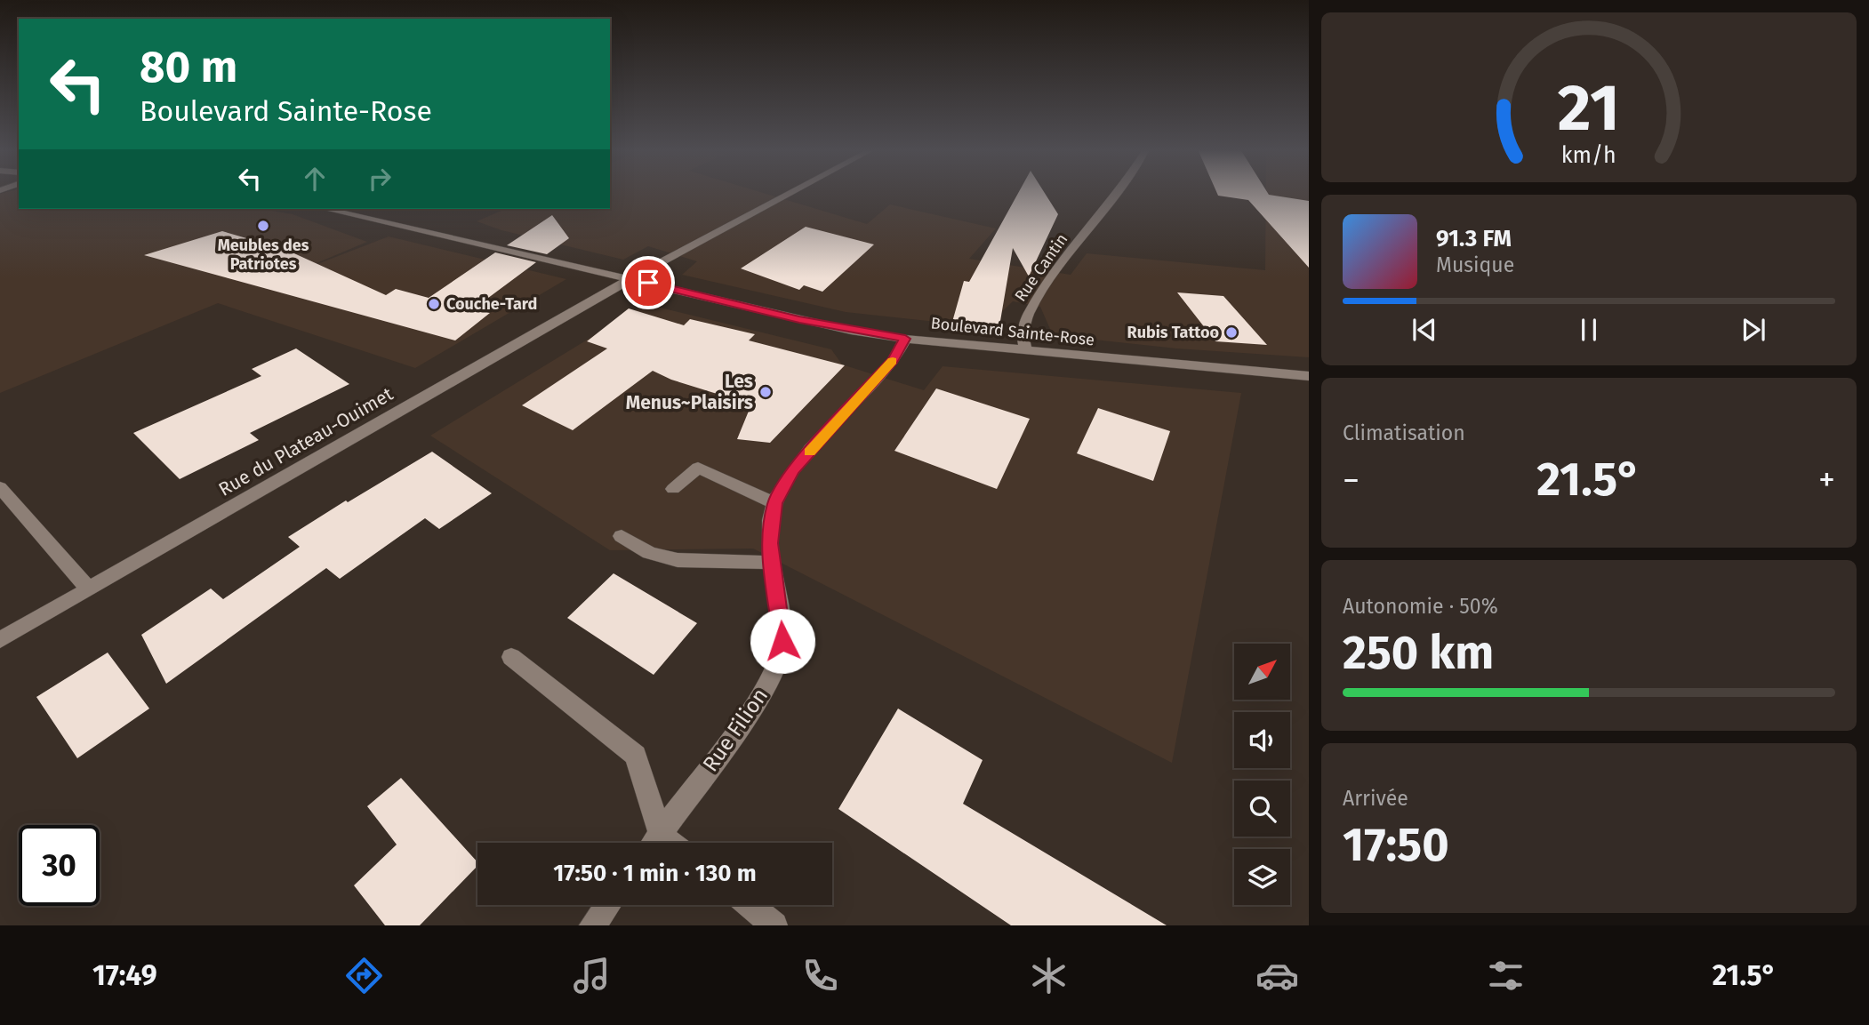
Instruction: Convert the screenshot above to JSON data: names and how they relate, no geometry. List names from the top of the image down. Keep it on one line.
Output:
{"streets":{"street":["Rue Cantin","Boulevard Sainte-Rose","Rue du Plateau-Ouimet","Rue Filion"]},"crossings":[["Rue Cantin","Boulevard Sainte-Rose"],["Boulevard Sainte-Rose","Rue du Plateau-Ouimet"],["Boulevard Sainte-Rose","Rue Filion"]],"places":["Meubles des Patriotes","Couche-Tard","Rubis Tattoo","Les Menus~Plaisirs"],"north":"top right","page":{"turn":["80 m","Boulevard Sainte-Rose"],"song":["91.3 FM","Musique"],"tile":["Climatisation",["Autonomie · 50%","250 km"],["Arrivée","17:50"]],"heat":["−","21.5°","+"],"limit":"30","trip":"17:50 · 1 min · 130 m","tabs":["17:49","21.5°"],"gauge":["21","km/h"]}}
